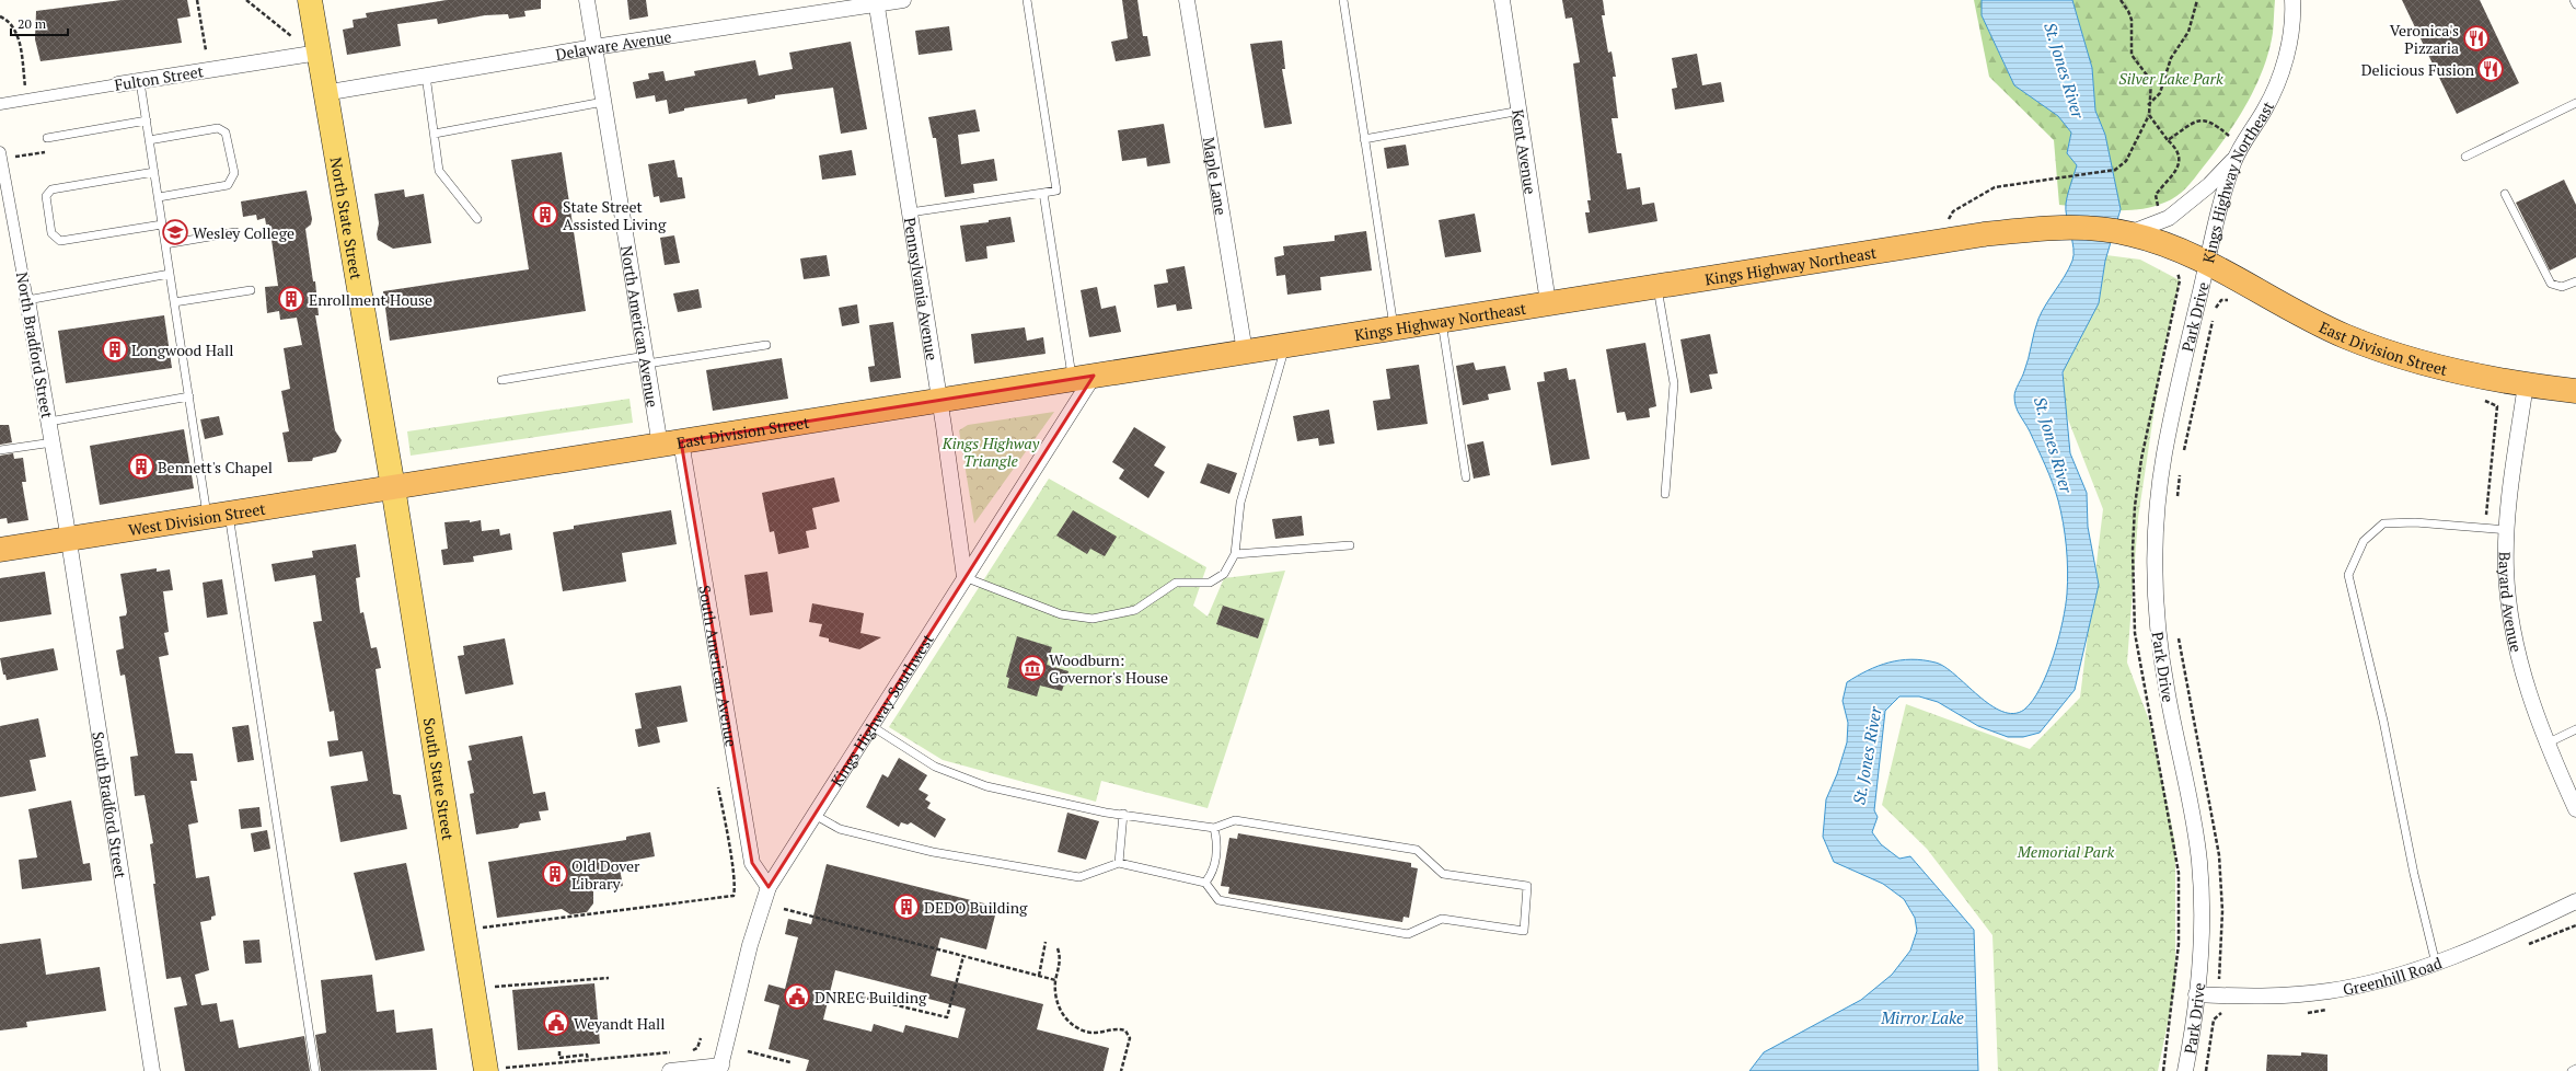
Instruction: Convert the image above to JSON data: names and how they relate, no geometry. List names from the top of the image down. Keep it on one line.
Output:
{"streets":{"highway":["Kings Highway Northeast","East Division Street","West Division Street"],"main road":["North State Street","South State Street"],"street":["Delaware Avenue","Fulton Street","Kent Avenue","Maple Lane","Pennsylvania Avenue","Park Drive","North American Avenue","North Bradford Street","Bayard Avenue","South American Avenue","Kings Highway Southwest","South Bradford Street","Greenhill Road"]},"crossings":[["Delaware Avenue","North State Street"],["Delaware Avenue","Pennsylvania Avenue"],["Delaware Avenue","North American Avenue"],["Fulton Street","North State Street"],["Kent Avenue","Kings Highway Northeast"],["Maple Lane","Kings Highway Northeast"],["Kings Highway Northeast","Park Drive"],["Kings Highway Northeast","East Division Street"],["Kings Highway Northeast","Kings Highway Southwest"],["North State Street","East Division Street"],["North State Street","West Division Street"],["North State Street","South State Street"],["Pennsylvania Avenue","East Division Street"],["Pennsylvania Avenue","Kings Highway Southwest"],["Park Drive","East Division Street"],["Park Drive","Greenhill Road"],["North American Avenue","East Division Street"],["North American Avenue","South American Avenue"],["North Bradford Street","West Division Street"],["North Bradford Street","South Bradford Street"],["East Division Street","West Division Street"],["East Division Street","Bayard Avenue"],["East Division Street","South American Avenue"],["East Division Street","Kings Highway Southwest"],["East Division Street","South State Street"],["West Division Street","South State Street"],["West Division Street","South Bradford Street"],["South American Avenue","Kings Highway Southwest"]],"water":["St. Jones River","Mirror Lake"],"parks":["Silver Lake Park","Kings Highway Triangle","Memorial Park"],"places":{"restaurant":["Veronica's Pizzaria","Delicious Fusion"],"building":["State Street Assisted Living","Enrollment House","Longwood Hall","Bennett's Chapel","Old Dover Library","DEDO Building"],"school or university":["Wesley College"],"museum":["Woodburn: Governor's House"],"public building":["DNREC Building","Weyandt Hall"]},"scale_bar":"20 m"}
